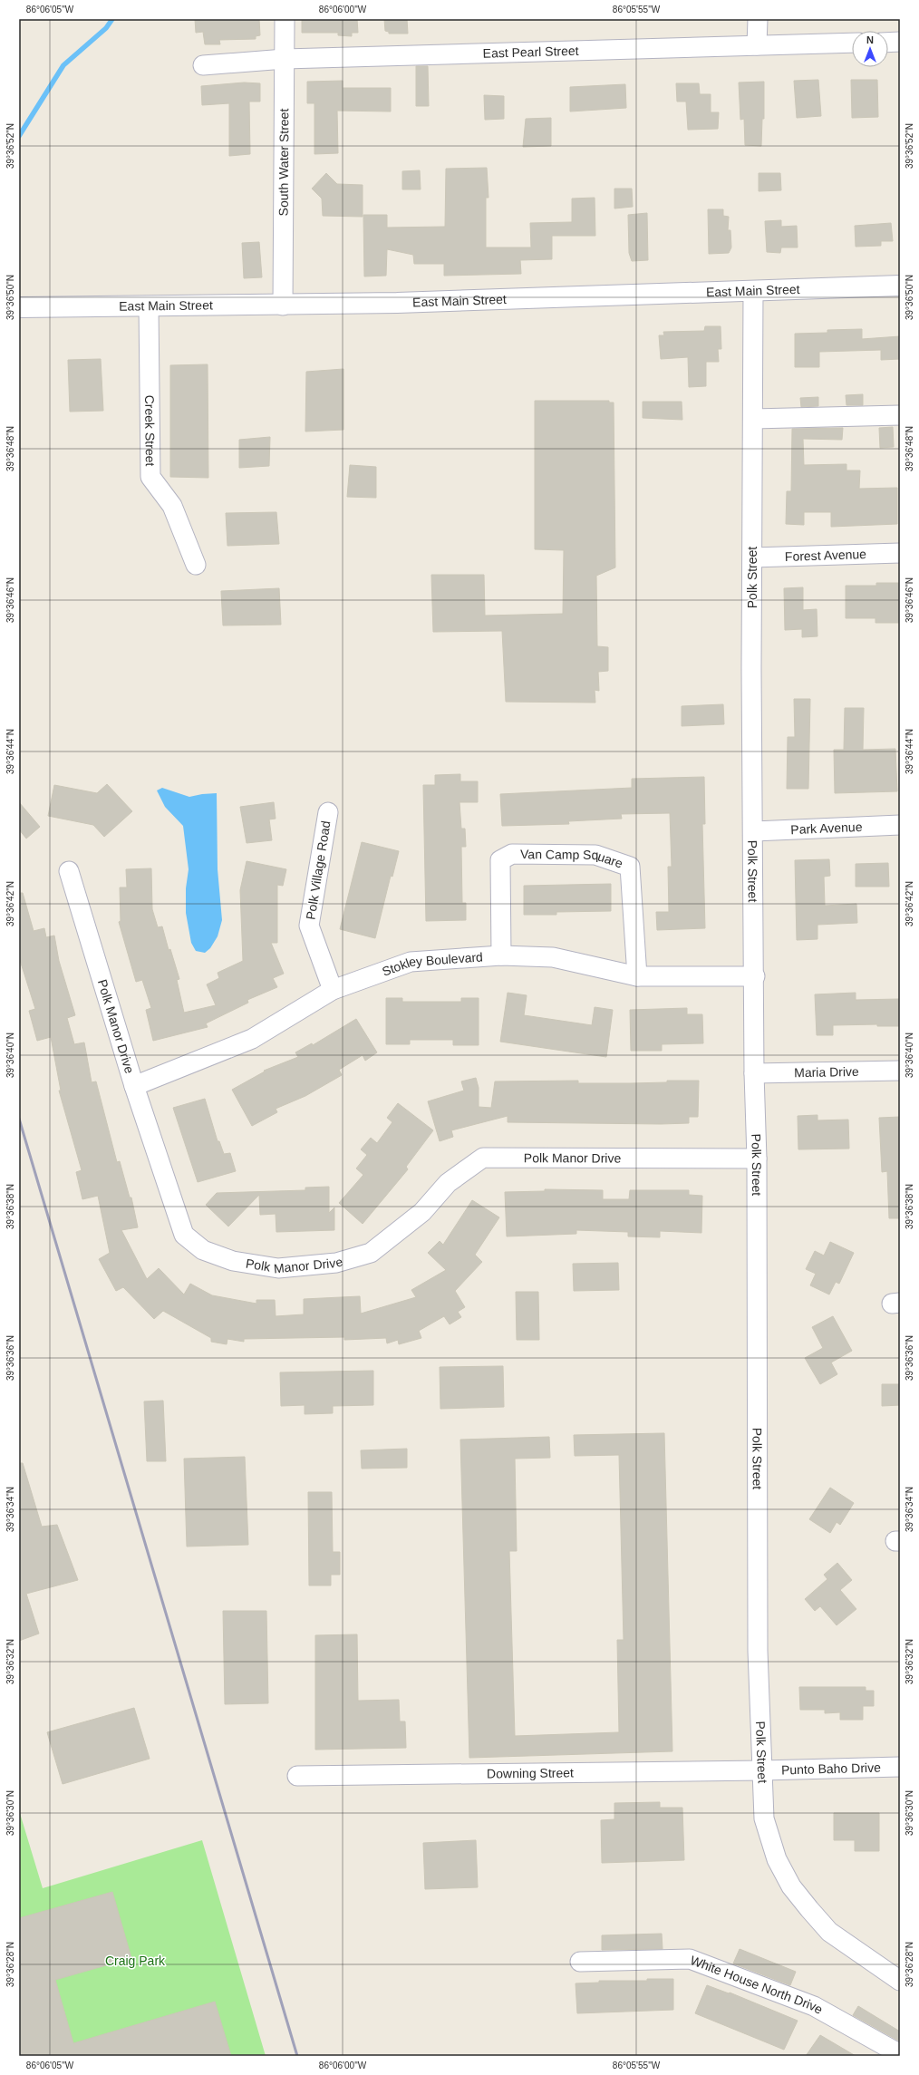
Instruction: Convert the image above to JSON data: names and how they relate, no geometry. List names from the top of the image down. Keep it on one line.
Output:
{"streets":{"main road":["East Main Street"],"street":["East Pearl Street","South Water Street","Creek Street","Forest Avenue","Polk Street","Park Avenue","Van Camp Square","Polk Village Road","Stokley Boulevard","Polk Manor Drive","Maria Drive","Punto Baho Drive","Downing Street","White House North Drive"]},"crossings":[["East Pearl Street","South Water Street"],["South Water Street","East Main Street"],["East Main Street","Creek Street"],["East Main Street","Polk Street"],["Forest Avenue","Polk Street"],["Polk Street","Park Avenue"],["Polk Street","Stokley Boulevard"],["Polk Street","Polk Manor Drive"],["Polk Street","Maria Drive"],["Polk Street","Punto Baho Drive"],["Polk Street","Downing Street"],["Van Camp Square","Stokley Boulevard"],["Polk Village Road","Stokley Boulevard"],["Stokley Boulevard","Polk Manor Drive"],["Punto Baho Drive","Downing Street"]],"parks":["Craig Park"],"north":"top","coordinates":["86°06'05\"W","86°06'00\"W","86°05'55\"W","39°36'52\"N","39°36'50\"N","39°36'48\"N","39°36'46\"N","39°36'44\"N","39°36'42\"N","39°36'40\"N","39°36'38\"N","39°36'36\"N","39°36'34\"N","39°36'32\"N","39°36'30\"N","39°36'28\"N"]}
